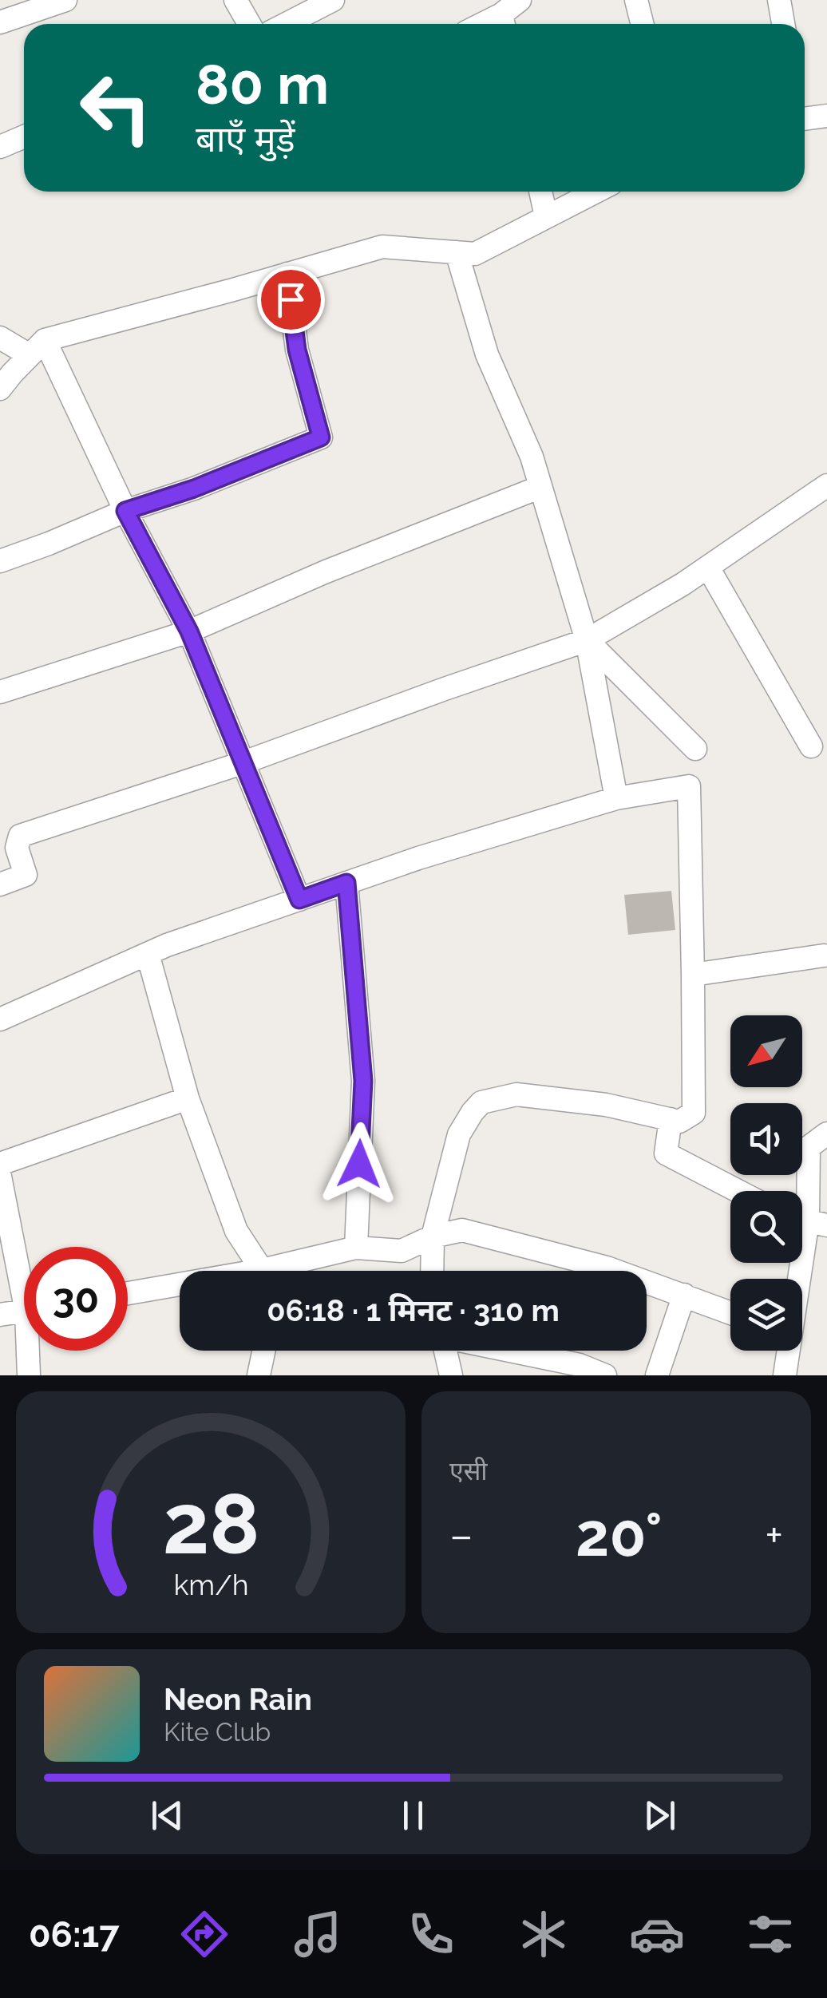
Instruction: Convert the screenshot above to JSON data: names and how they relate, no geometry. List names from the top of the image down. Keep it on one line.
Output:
{"north":"bottom left","page":{"turn":["80 m","बाएँ मुड़ें"],"limit":"30","trip":"06:18 · 1 मिनट · 310 m","tile":"एसी","heat":["−","20°","+"],"song":["Neon Rain","Kite Club"],"tabs":"06:17","gauge":["28","km/h"]}}
